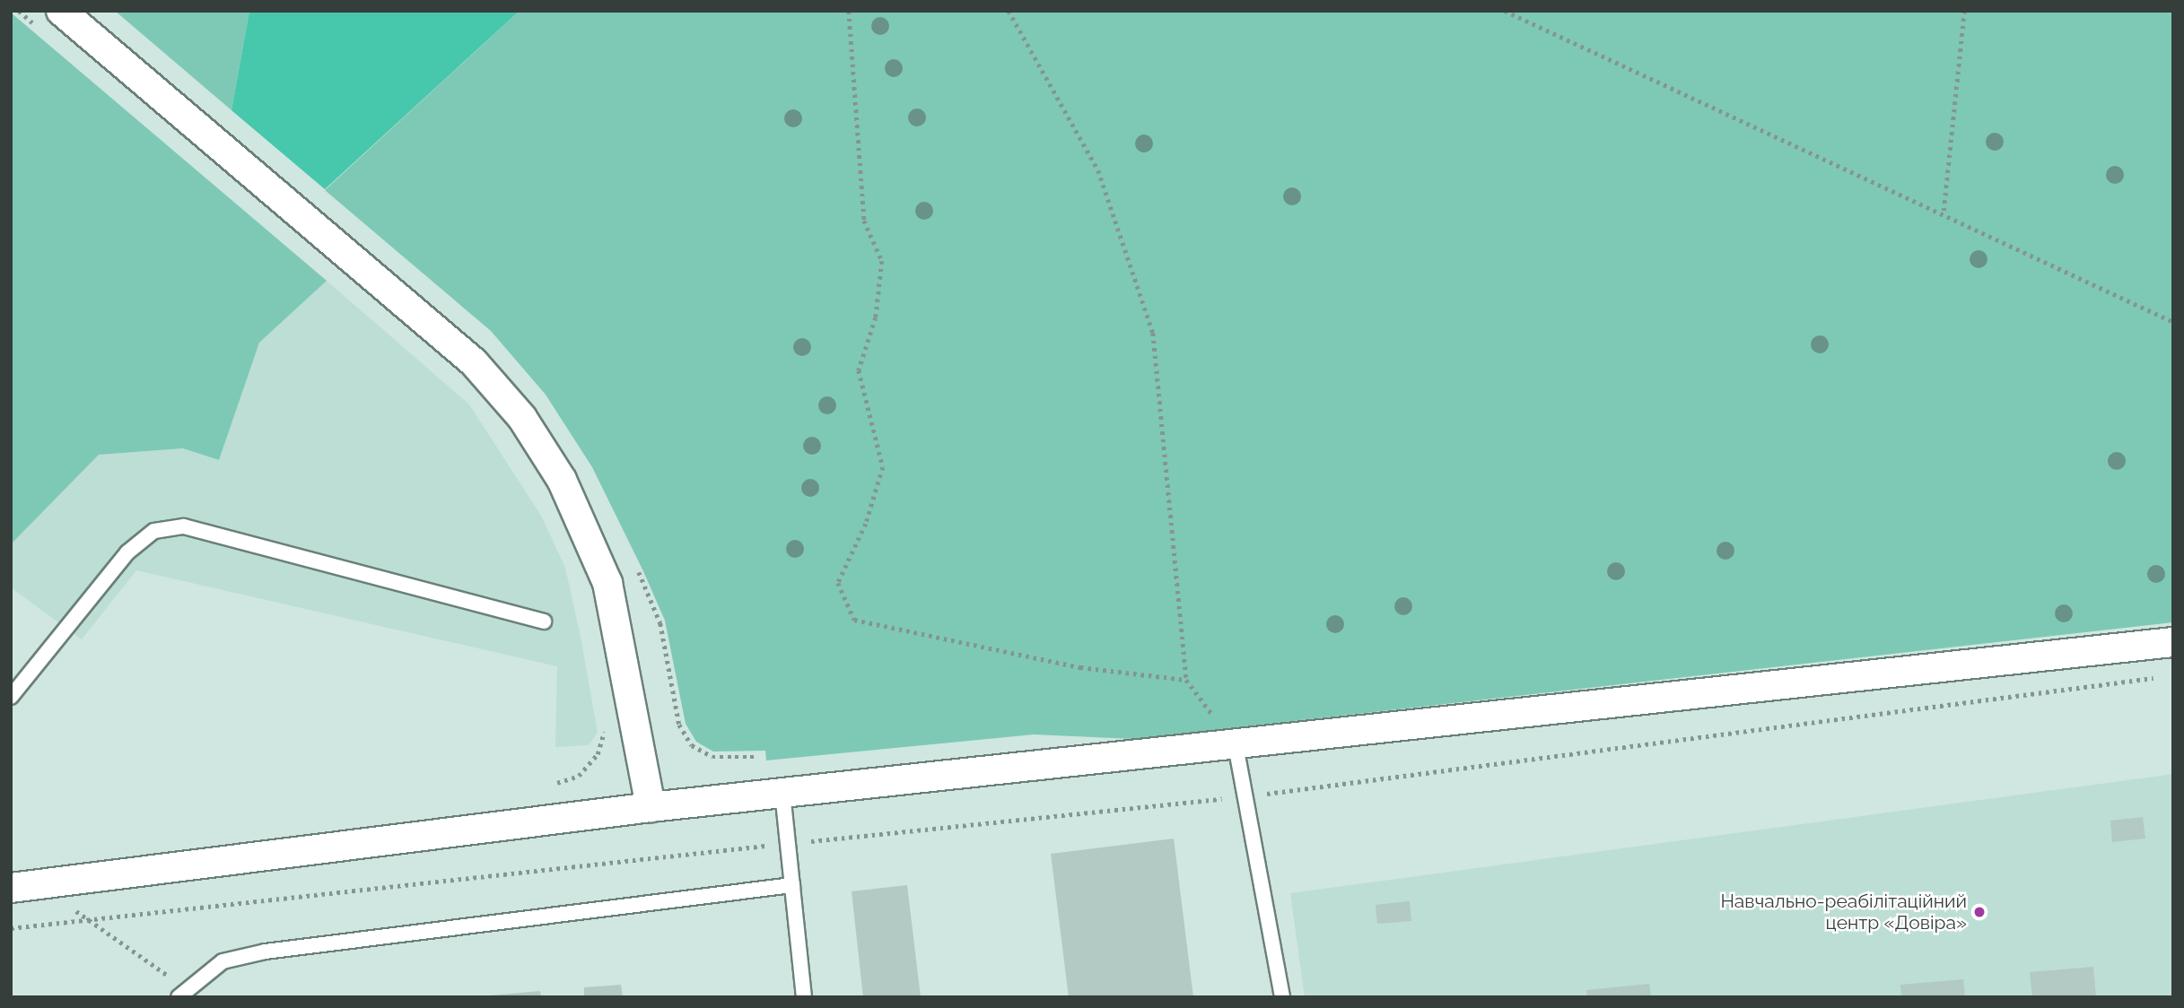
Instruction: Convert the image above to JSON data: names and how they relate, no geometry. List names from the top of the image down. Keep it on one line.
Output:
{"places":["Навчально-реабілітаційний центр «Довіра»"]}
